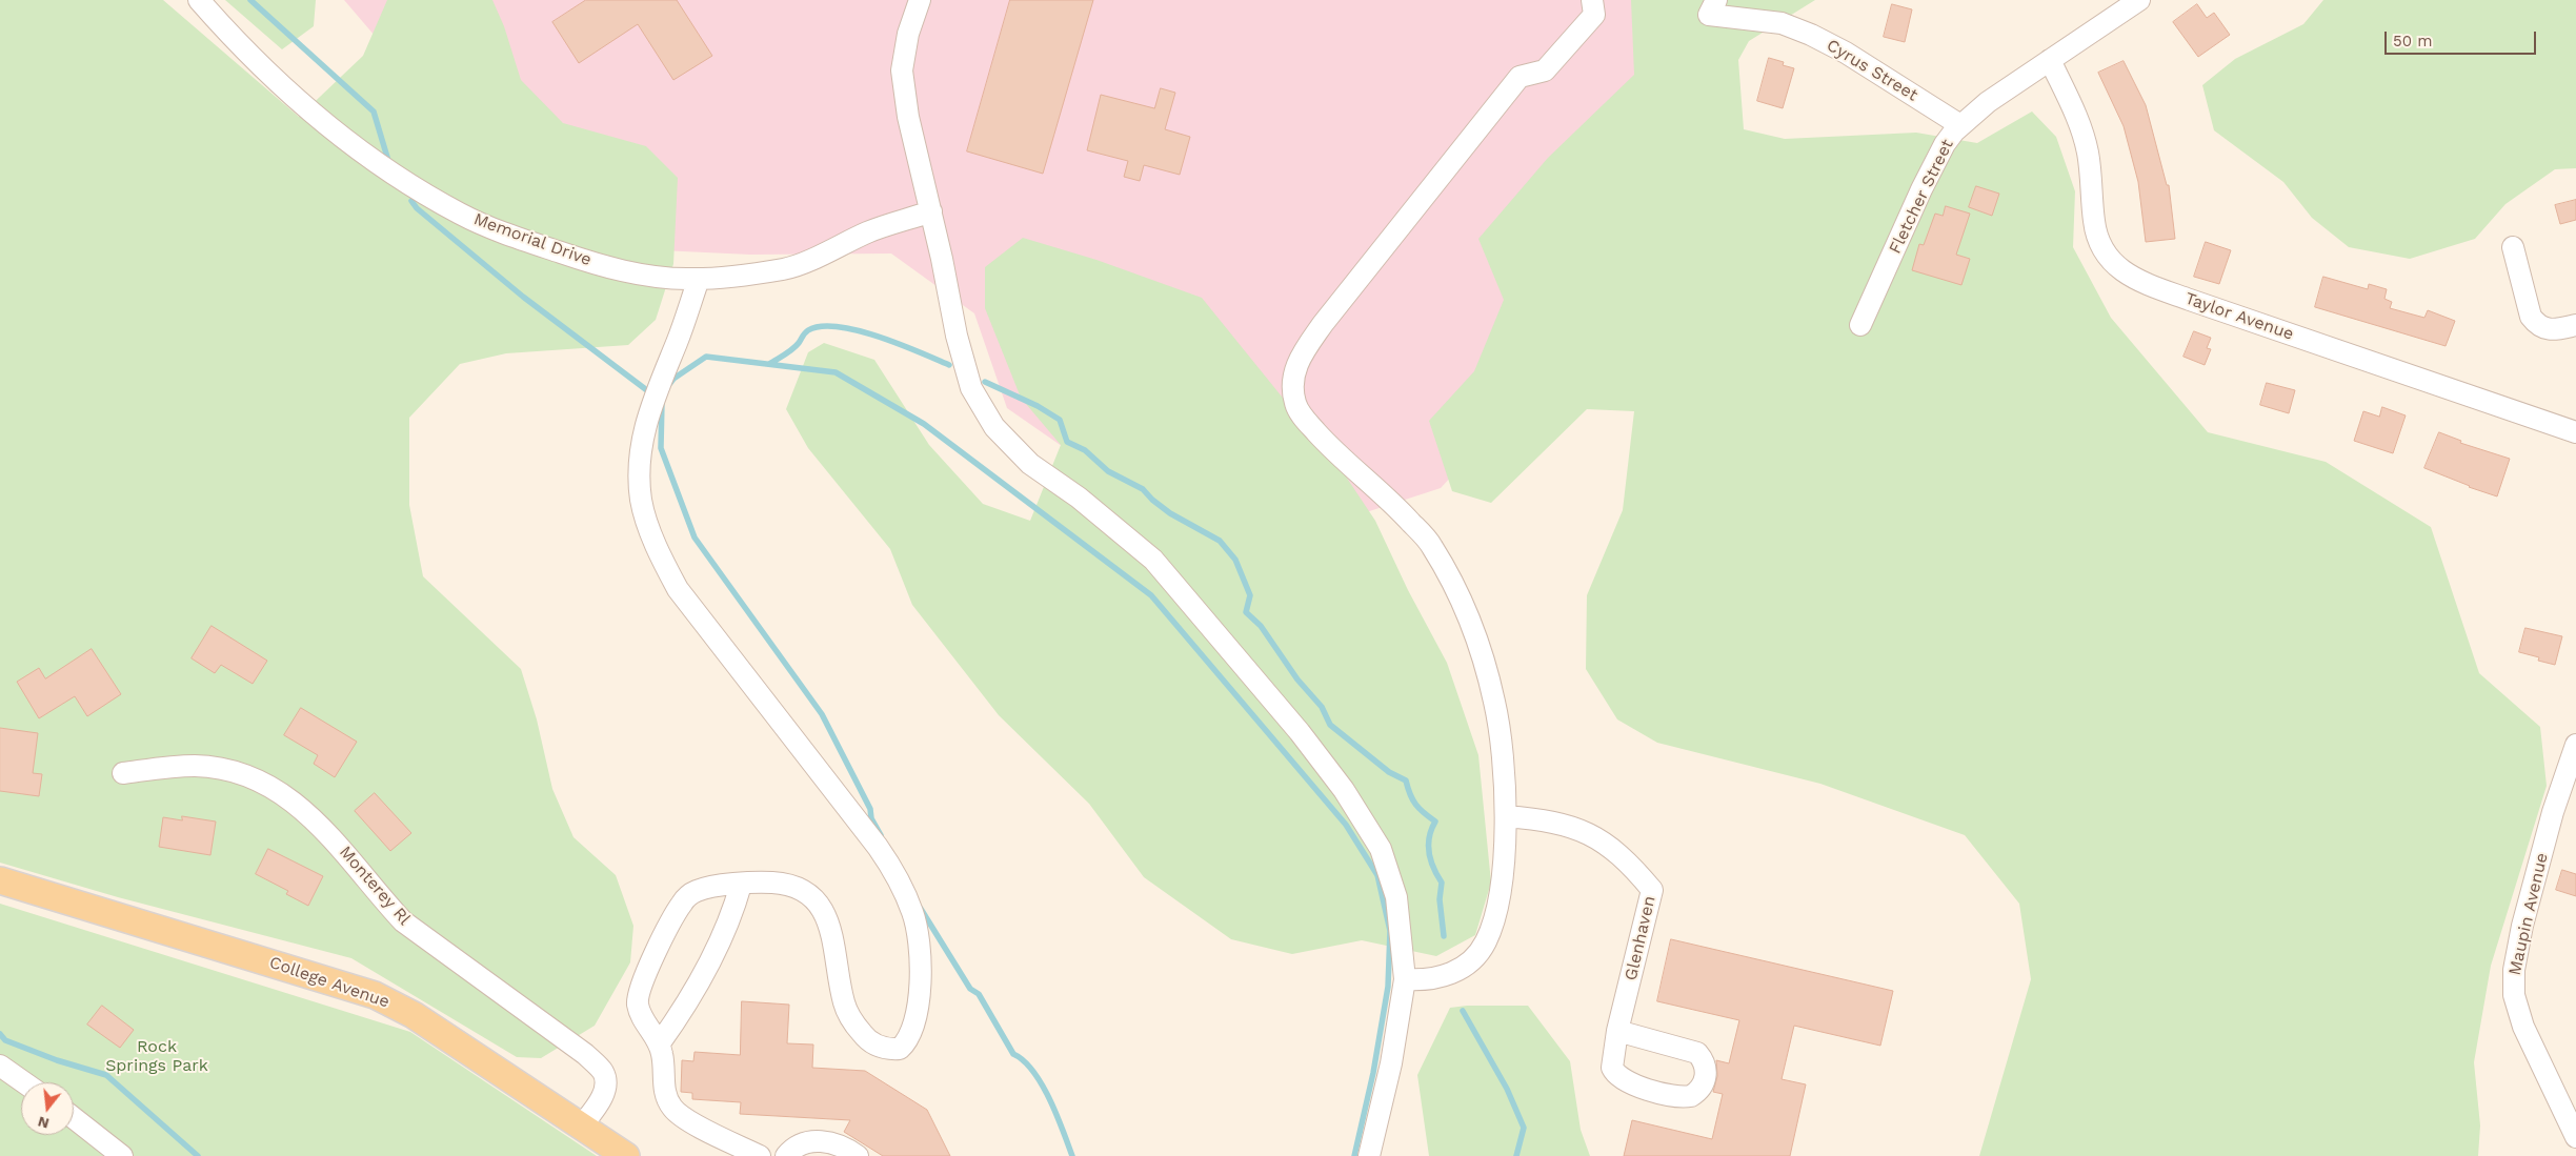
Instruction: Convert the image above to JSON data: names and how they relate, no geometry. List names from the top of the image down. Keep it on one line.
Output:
{"streets":{"main road":["College Avenue"],"street":["Cyrus Street","Fletcher Street","Memorial Drive","Taylor Avenue","Monterey Rl","Maupin Avenue","Glenhaven"]},"crossings":[["Cyrus Street","Fletcher Street"],["Fletcher Street","Taylor Avenue"],["Monterey Rl","College Avenue"]],"parks":["Rock Springs Park"],"scale_bar":"50 m","north":"bottom"}
